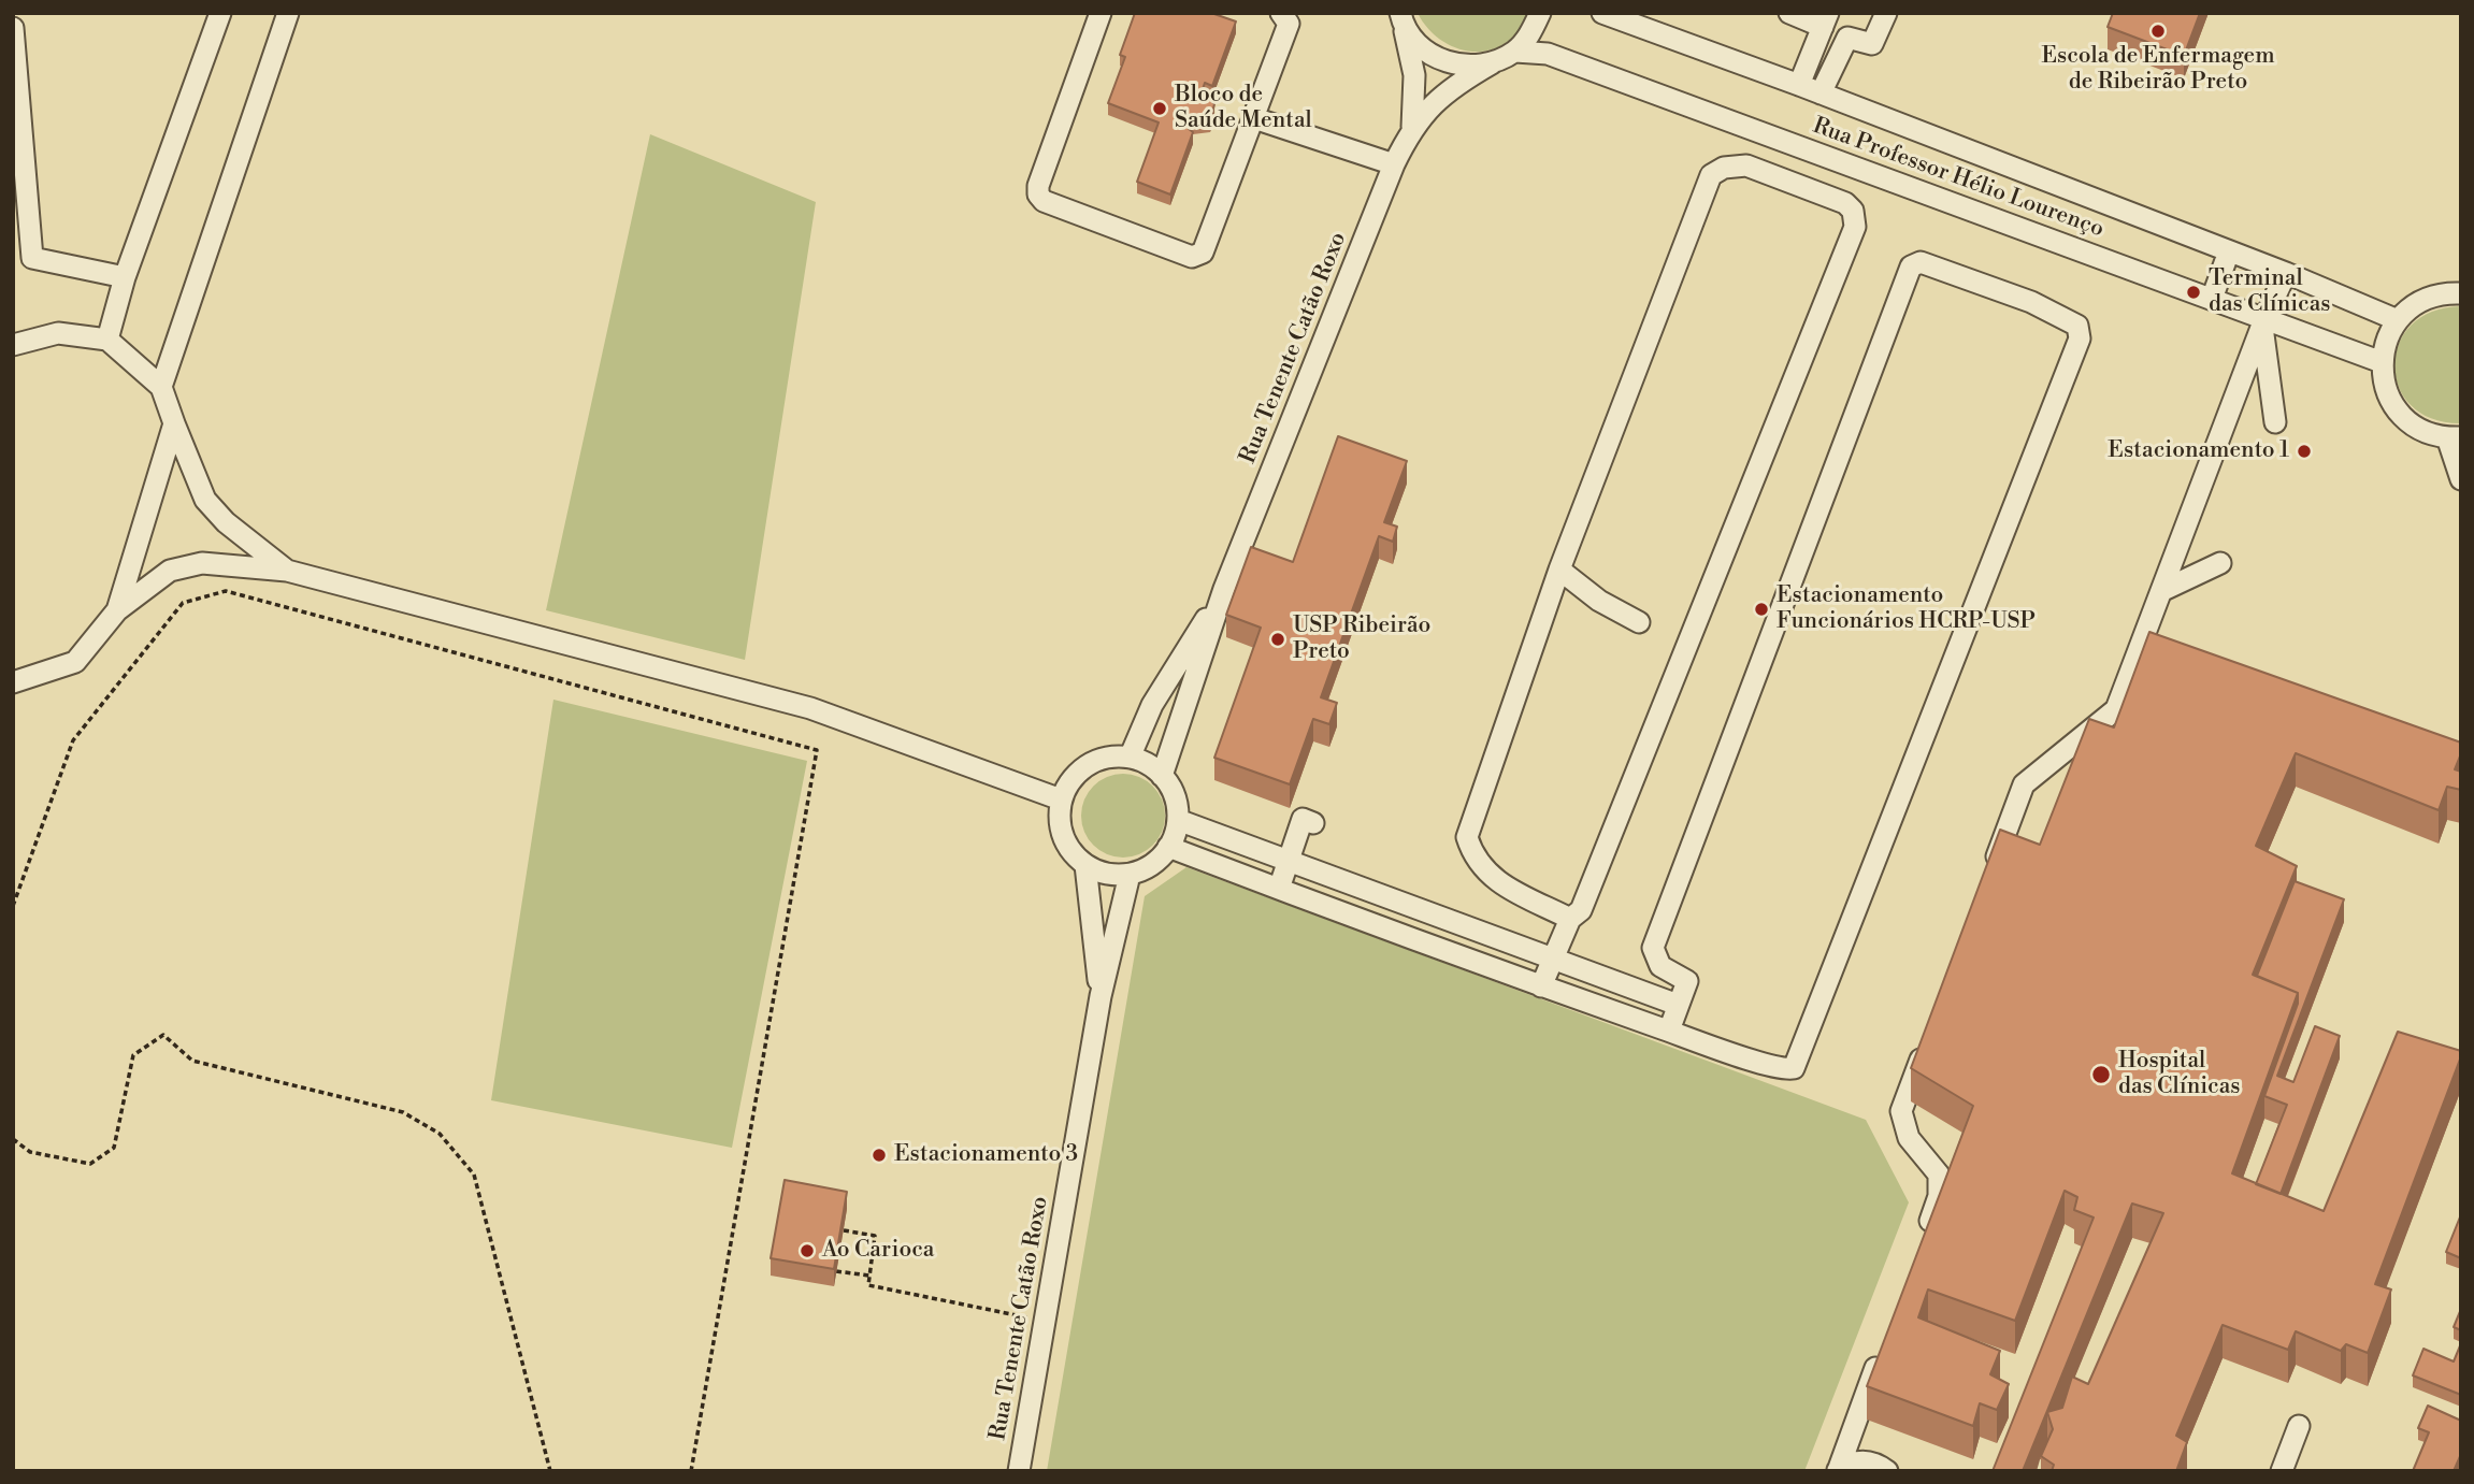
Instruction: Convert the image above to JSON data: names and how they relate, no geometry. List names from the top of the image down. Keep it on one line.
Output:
{"streets":{"street":["Rua Professor Hélio Lourenço","Rua Tenente Catão Roxo"]},"crossings":[["Rua Professor Hélio Lourenço","Rua Tenente Catão Roxo"]],"places":["Escola de Enfermagem de Ribeirão Preto","Bloco de Saúde Mental","Terminal das Clínicas","Estacionamento 1","Estacionamento Funcionários HCRP-USP","USP Ribeirão Preto","Hospital das Clínicas","Estacionamento 3","Ao Carioca"]}
